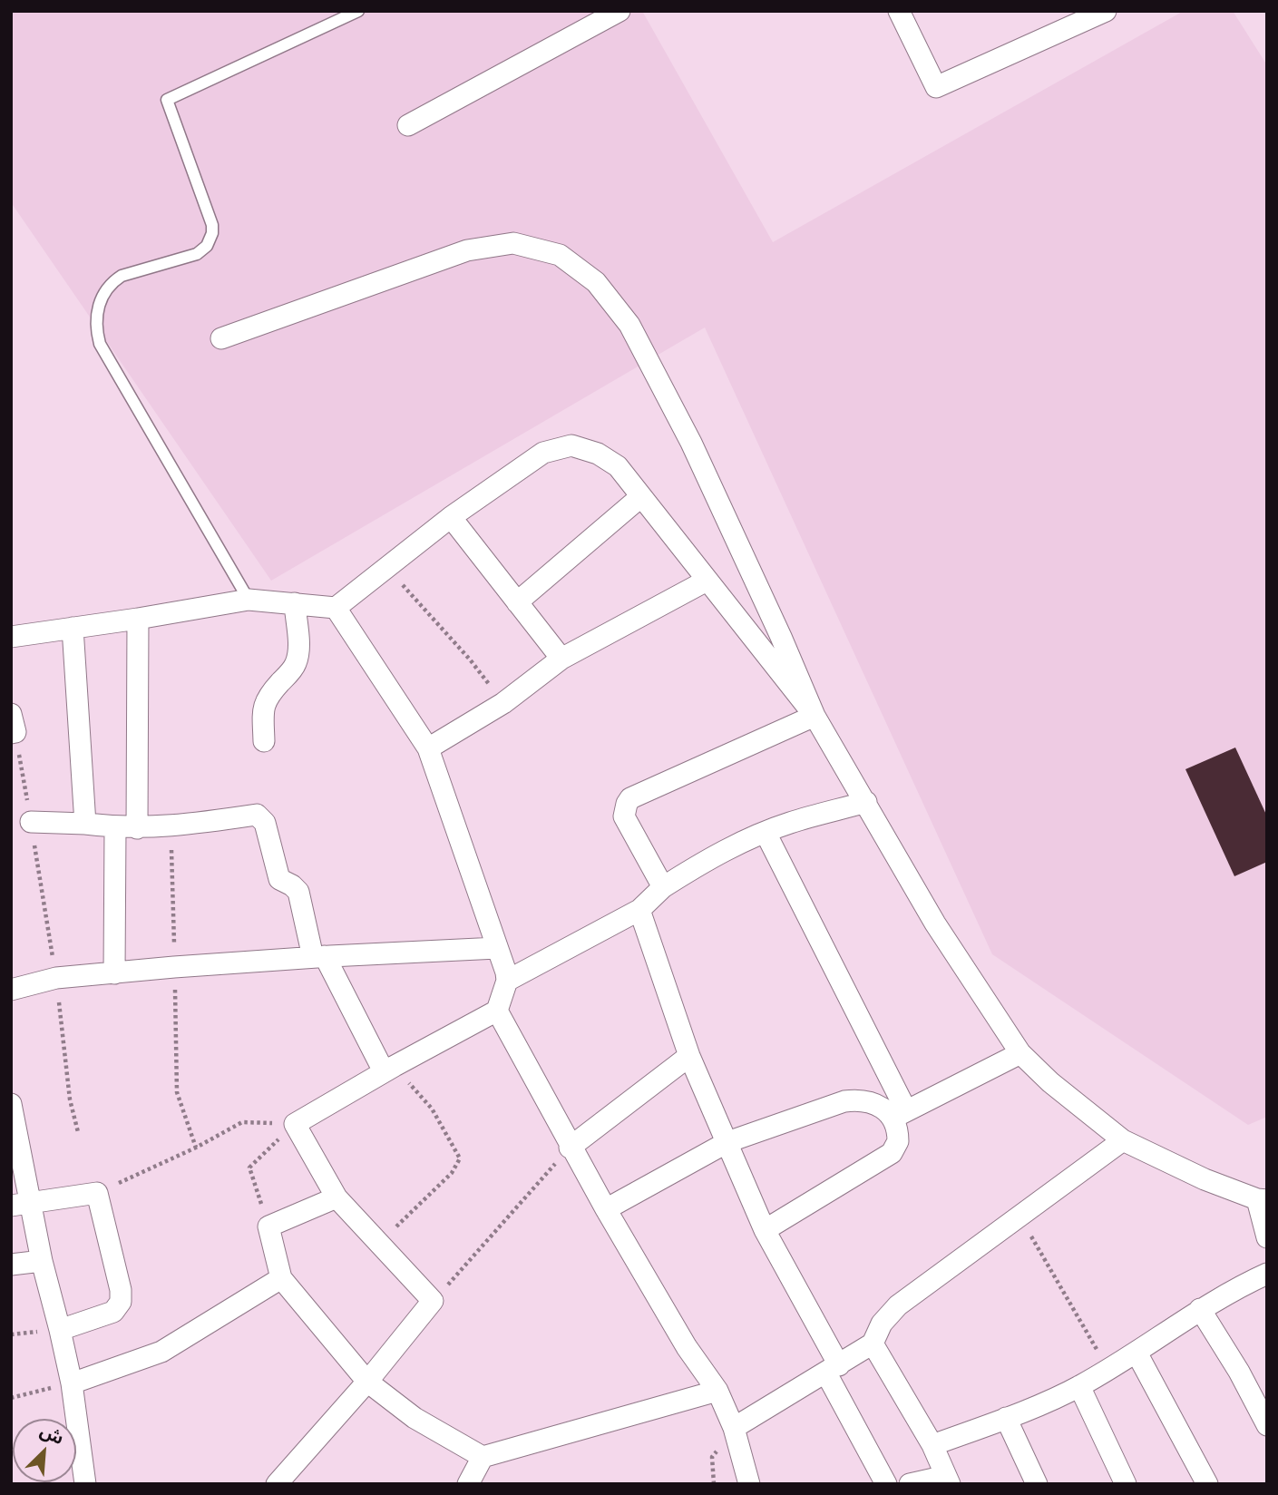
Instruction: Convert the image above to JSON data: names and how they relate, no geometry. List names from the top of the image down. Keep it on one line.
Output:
{"north":"top right"}
